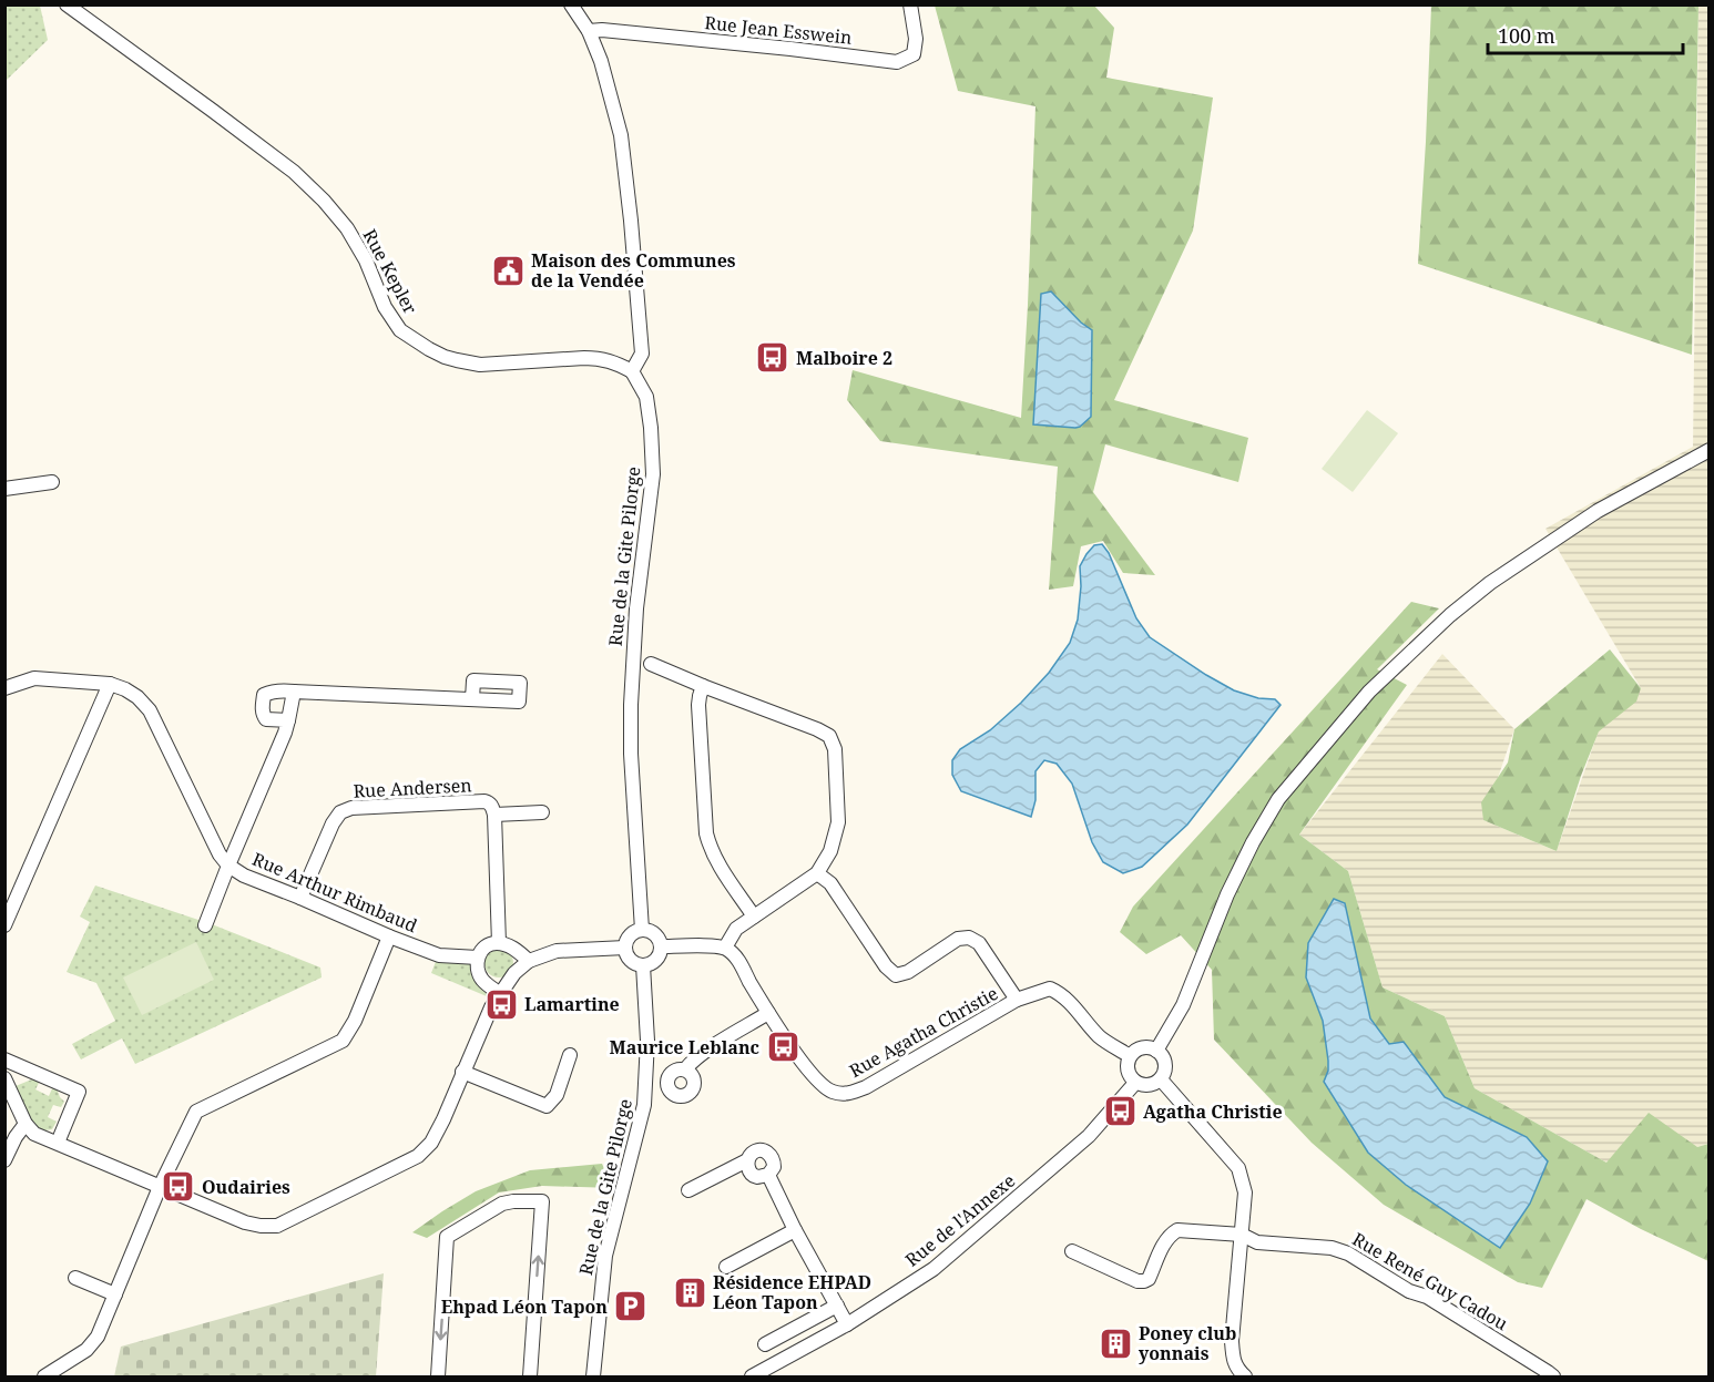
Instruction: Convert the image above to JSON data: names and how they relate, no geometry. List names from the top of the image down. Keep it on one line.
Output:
{"streets":{"street":["Rue Jean Esswein","Rue Kepler","Rue de la Gite Pilorge","Rue Andersen","Rue Arthur Rimbaud","Rue Agatha Christie","Rue de l'Annexe","Rue René Guy Cadou"]},"crossings":[["Rue Kepler","Rue de la Gite Pilorge"],["Rue Andersen","Rue Arthur Rimbaud"],["Rue Agatha Christie","Rue de l'Annexe"]],"places":{"public building":["Maison des Communes de la Vendée"],"bus stop":["Malboire 2","Lamartine","Maurice Leblanc","Agatha Christie","Oudairies"],"building":["Résidence EHPAD Léon Tapon","Poney club yonnais"],"parking":["Ehpad Léon Tapon"]},"scale_bar":"100 m"}
